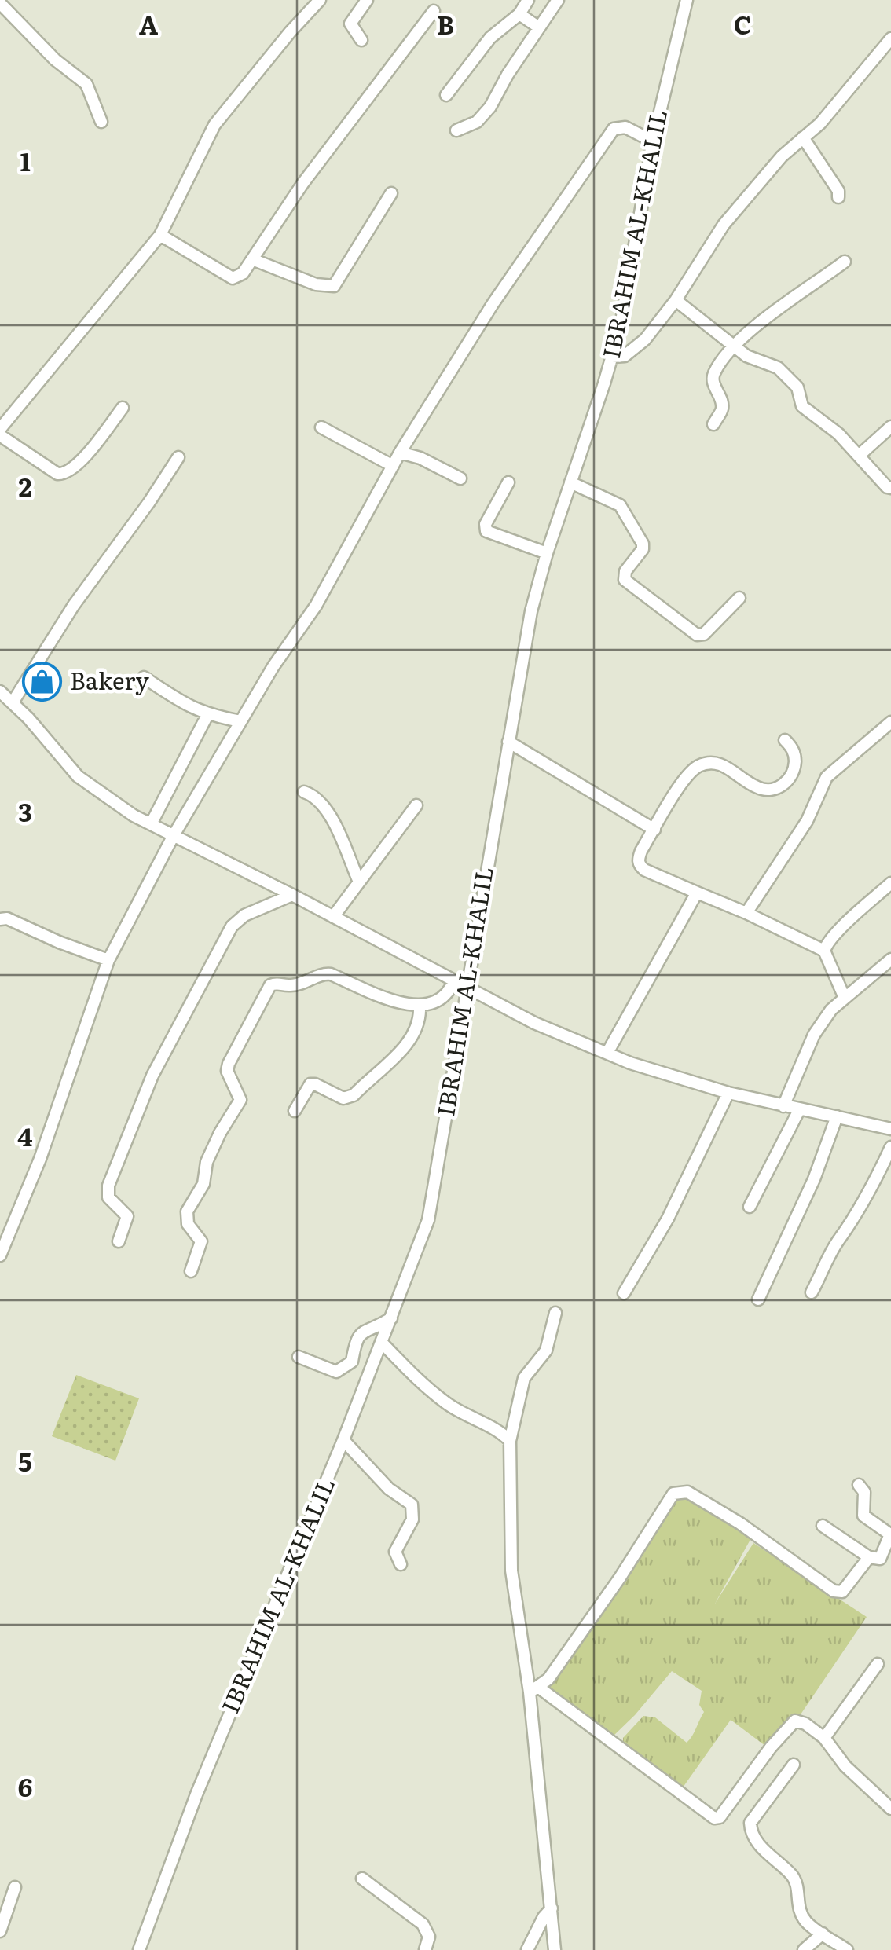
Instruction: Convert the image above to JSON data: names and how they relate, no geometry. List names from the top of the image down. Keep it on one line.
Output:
{"streets":{"street":["IBRAHIM AL-KHALIL"]},"places":{"shop":["Bakery"]},"grid":{"columns":["A","B","C"],"rows":["1","2","3","4","5","6"]}}
